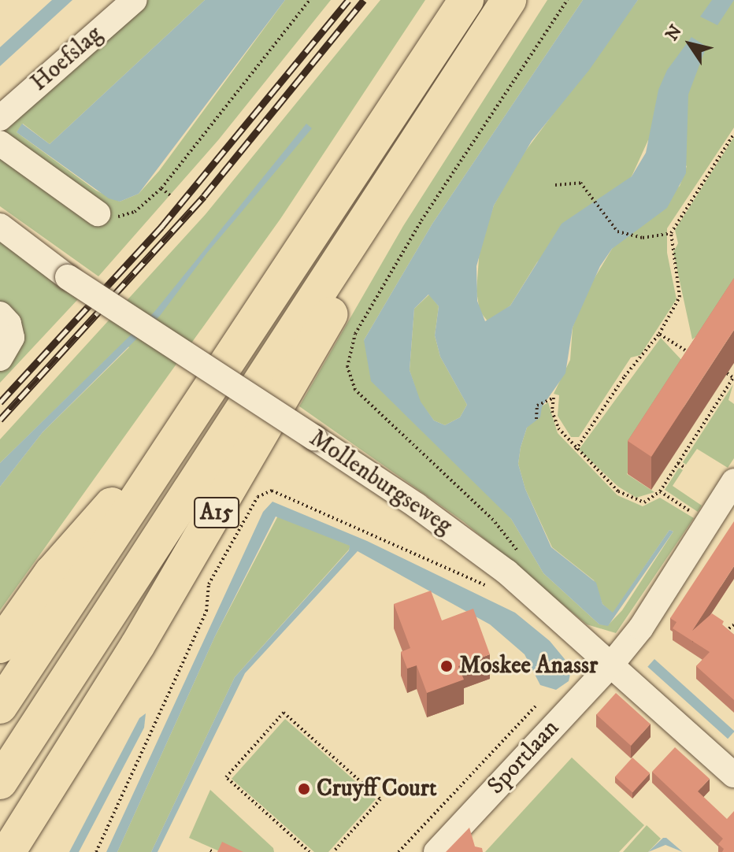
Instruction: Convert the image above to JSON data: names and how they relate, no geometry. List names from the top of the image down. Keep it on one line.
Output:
{"streets":{"highway":["A15"],"street":["Hoefslag","Mollenburgseweg","Sportlaan"]},"crossings":[["Mollenburgseweg","Sportlaan"]],"places":["Moskee Anassr","Cruyff Court"],"north":"top left"}
